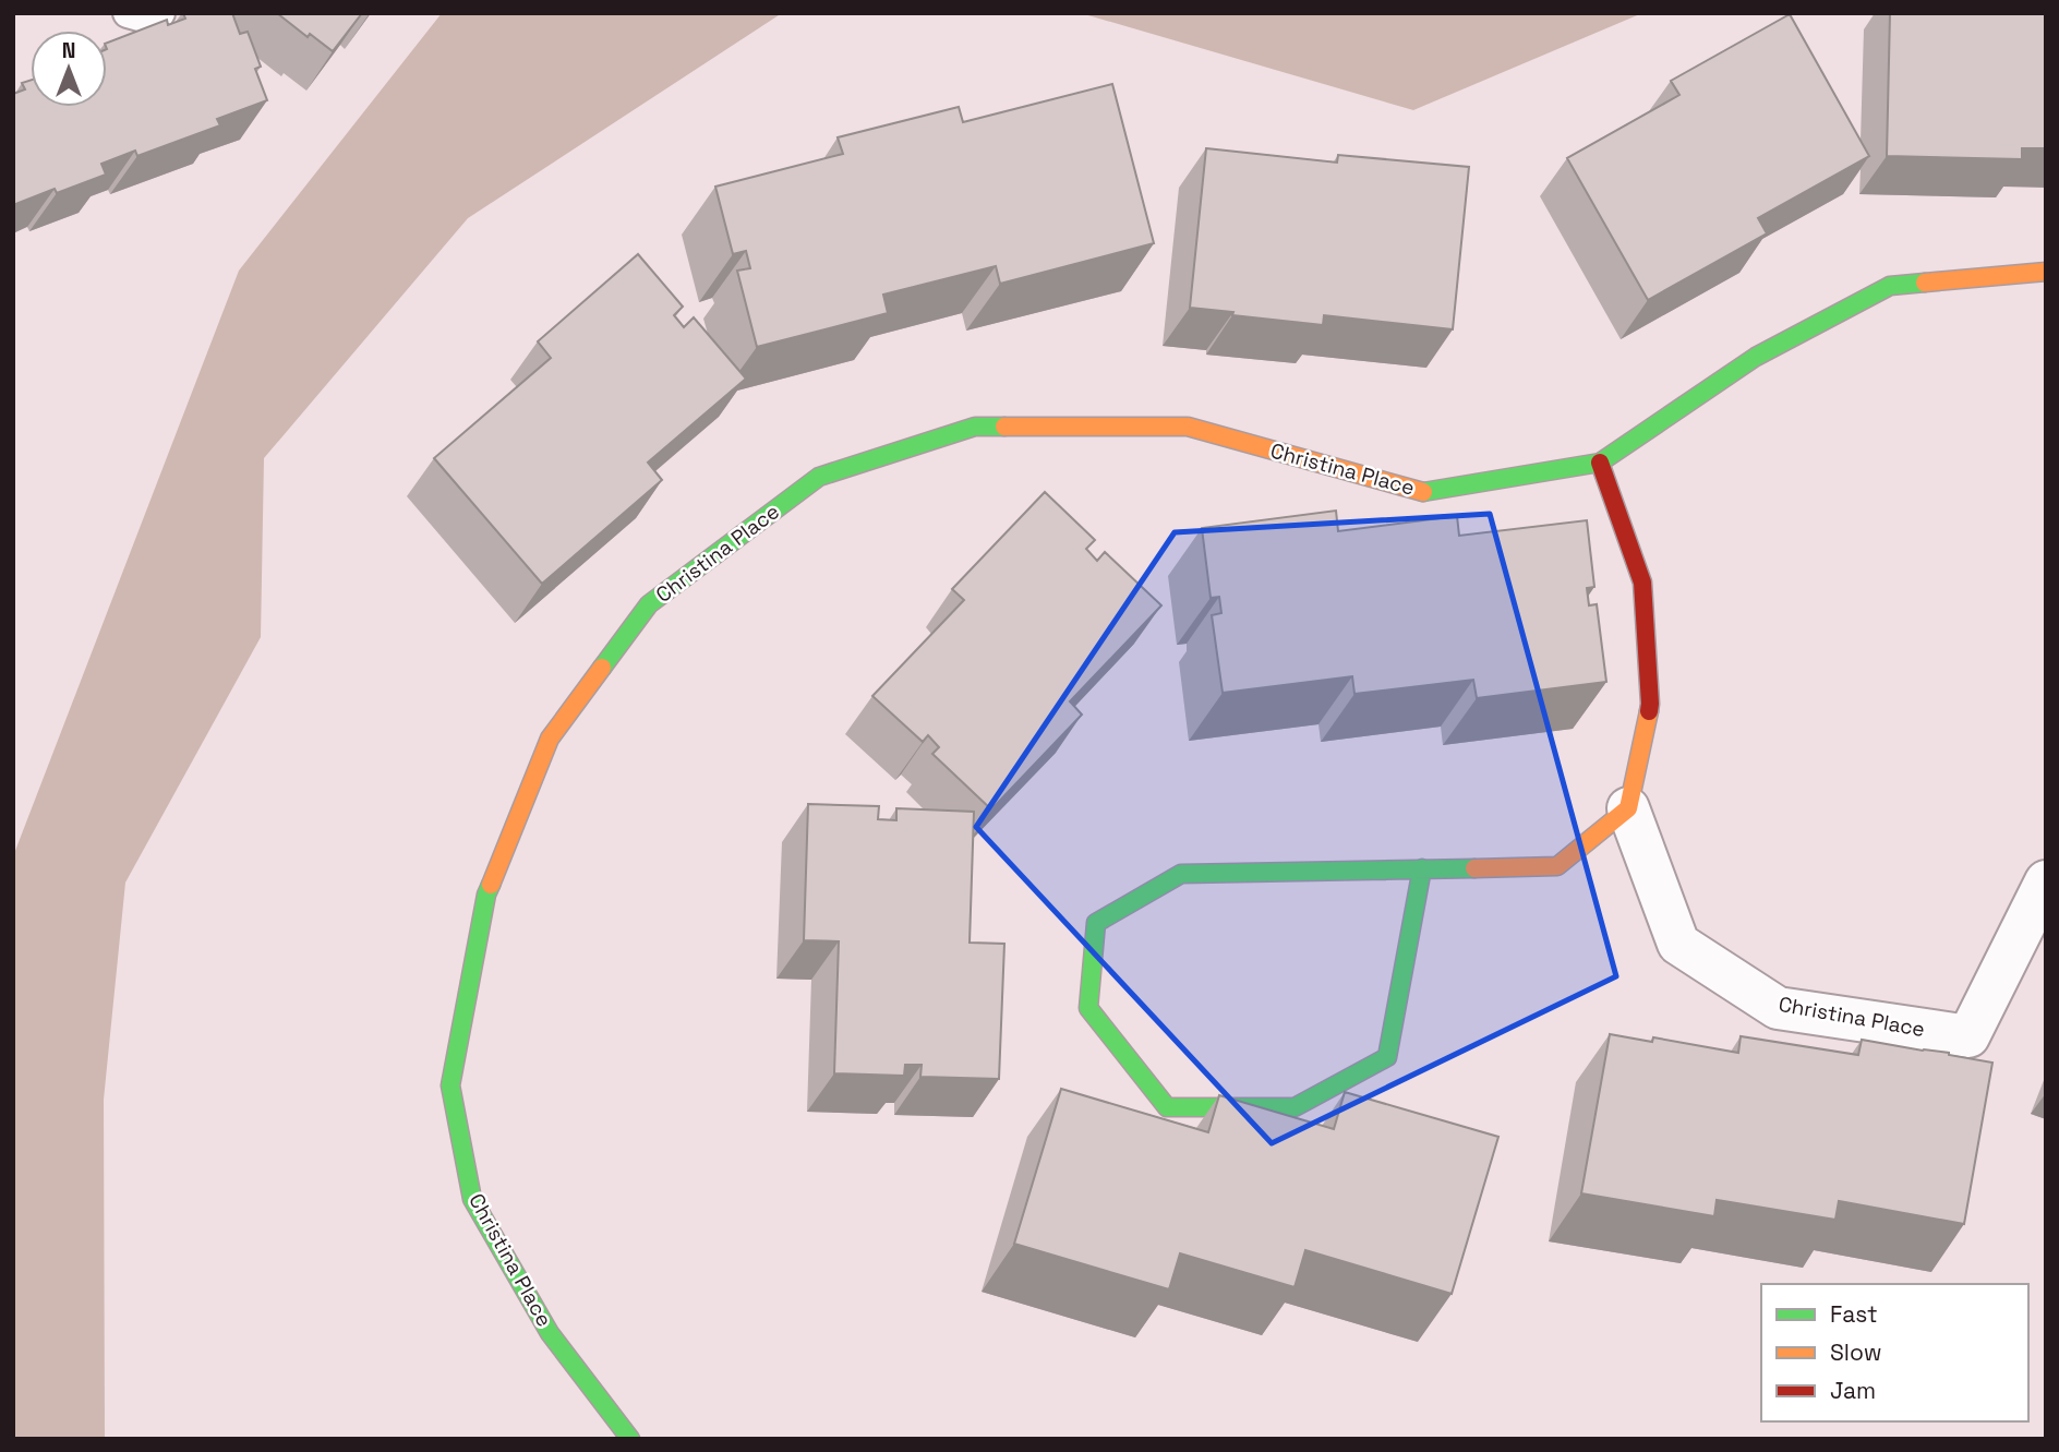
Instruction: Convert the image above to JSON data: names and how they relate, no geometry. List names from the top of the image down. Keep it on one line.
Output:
{"streets":{"street":["Christina Place"]},"legend":["Fast","Slow","Jam"],"north":"top"}
